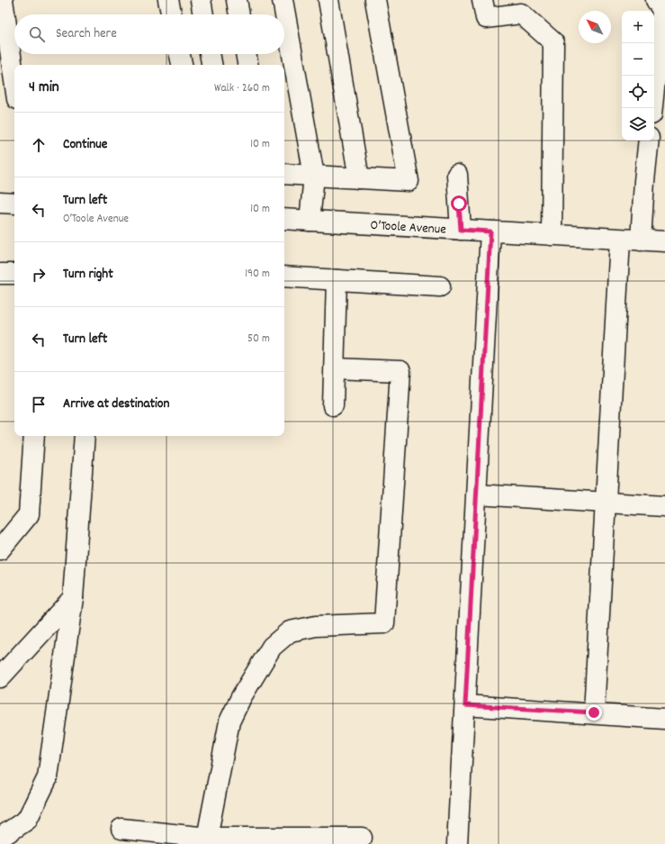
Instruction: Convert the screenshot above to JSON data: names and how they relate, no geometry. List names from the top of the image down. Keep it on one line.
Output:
{"streets":{"street":["O’Toole Avenue"]},"north":"top left","page":{"map_buttons":["+","−"],"search":"Search here","heading":["4 min","Walk · 260 m"],"list":[["Continue","10 m"],["Turn left","O’Toole Avenue","10 m"],["Turn right","190 m"],["Turn left","50 m"],"Arrive at destination"]}}
